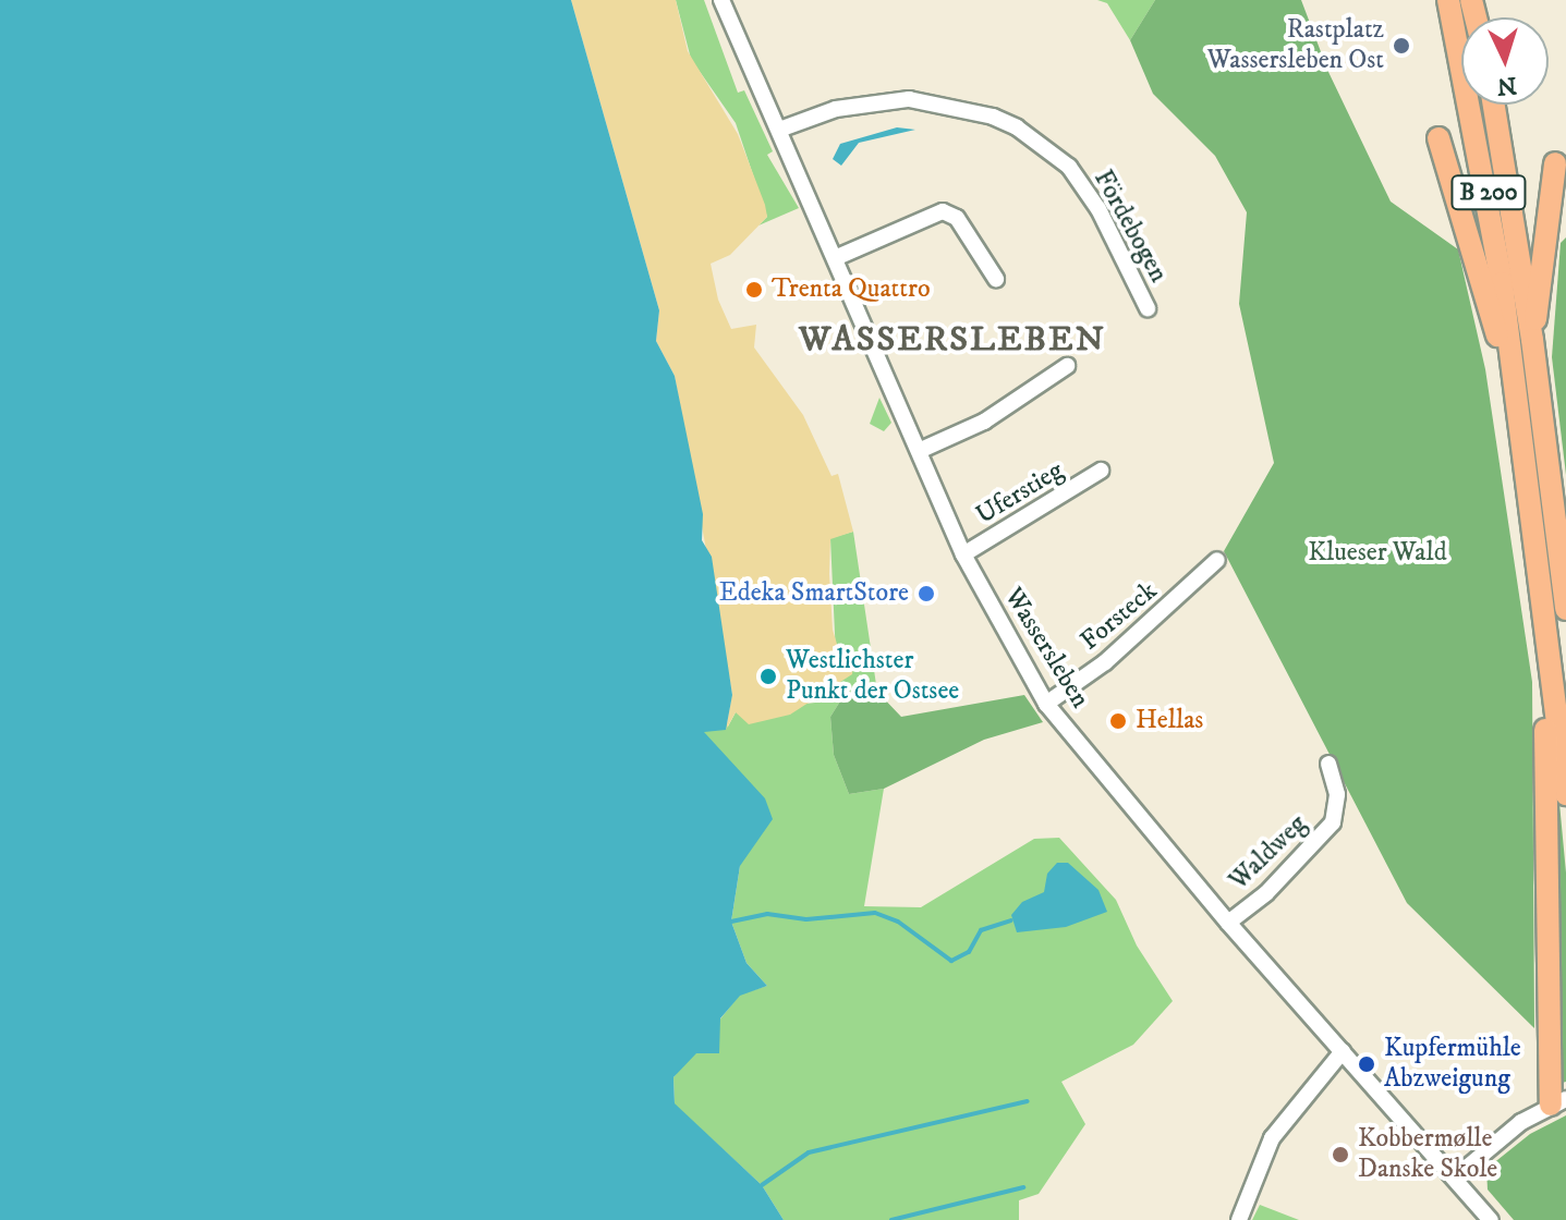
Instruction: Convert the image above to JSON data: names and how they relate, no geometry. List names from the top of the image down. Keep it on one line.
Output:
{"streets":{"highway":["B 200"],"street":["Fördebogen","Uferstieg","Forsteck","Wassersleben","Waldweg"]},"crossings":[["Fördebogen","Wassersleben"],["Uferstieg","Wassersleben"],["Forsteck","Wassersleben"],["Wassersleben","Waldweg"]],"districts":["WASSERSLEBEN"],"parks":["Klueser Wald"],"places":["Rastplatz Wassersleben Ost","Trenta Quattro","Edeka SmartStore","Westlichster Punkt der Ostsee","Hellas","Kupfermühle Abzweigung","Kobbermølle Danske Skole"],"north":"bottom"}
